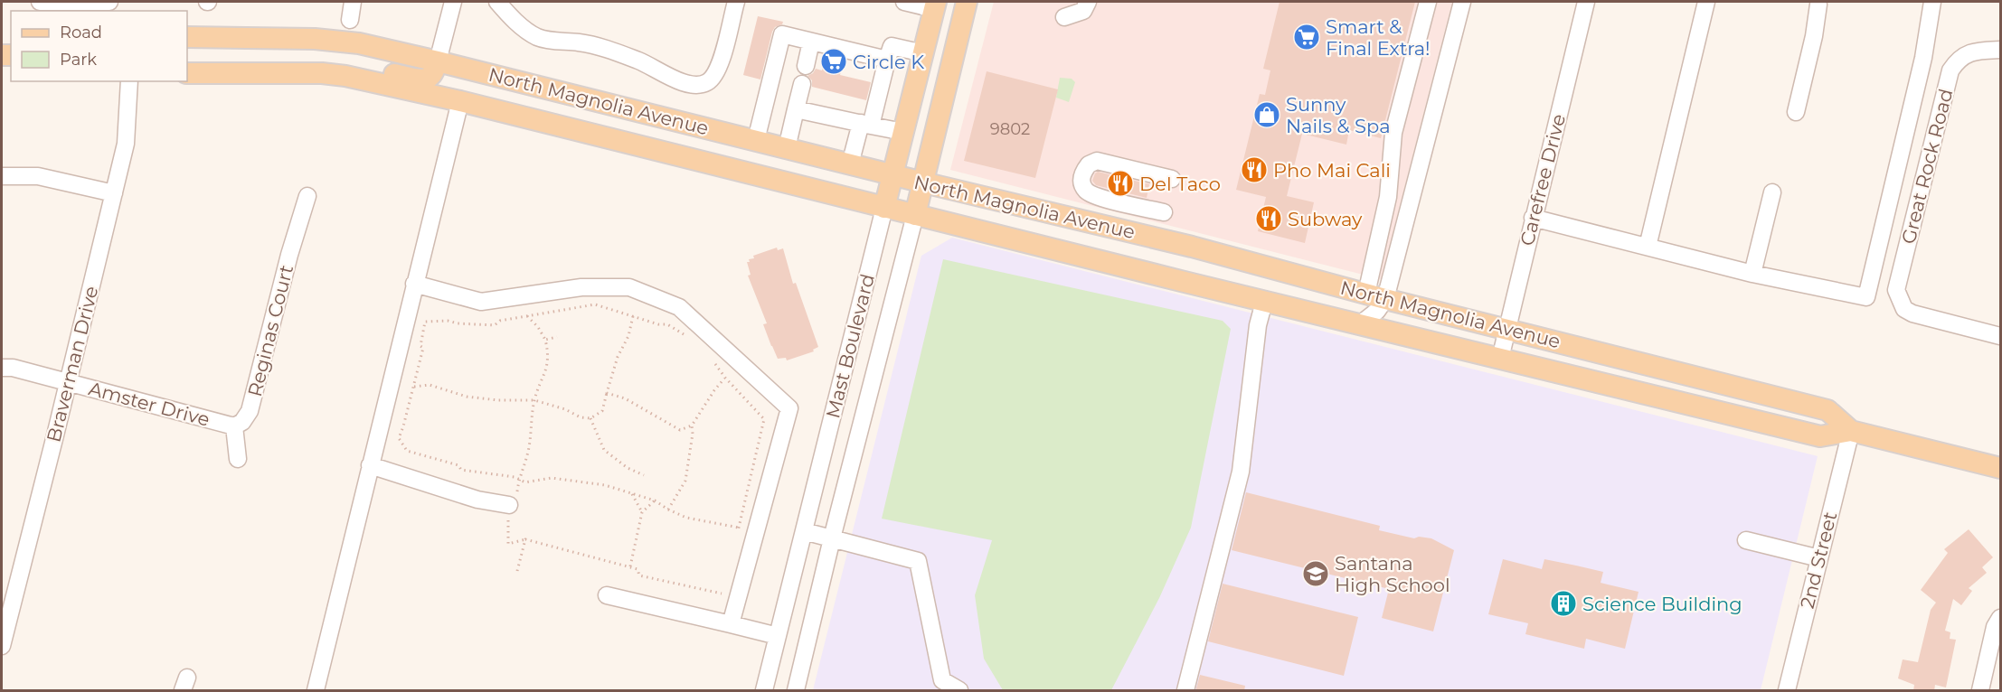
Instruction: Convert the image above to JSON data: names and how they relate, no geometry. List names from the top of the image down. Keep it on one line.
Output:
{"streets":{"main road":["North Magnolia Avenue","Mast Boulevard"],"street":["Great Rock Road","Carefree Drive","Reginas Court","Braverman Drive","Amster Drive","2nd Street"]},"crossings":[["North Magnolia Avenue","Carefree Drive"],["North Magnolia Avenue","Mast Boulevard"],["North Magnolia Avenue","2nd Street"],["Reginas Court","Amster Drive"],["Braverman Drive","Amster Drive"]],"places":{"supermarket":["Smart & Final Extra!","Circle K"],"shop":["Sunny Nails & Spa"],"restaurant":["Pho Mai Cali","Del Taco","Subway"],"school or university":["Santana High School"],"building":["Science Building"]},"house_numbers":["9802"],"legend":["Road","Park"]}
